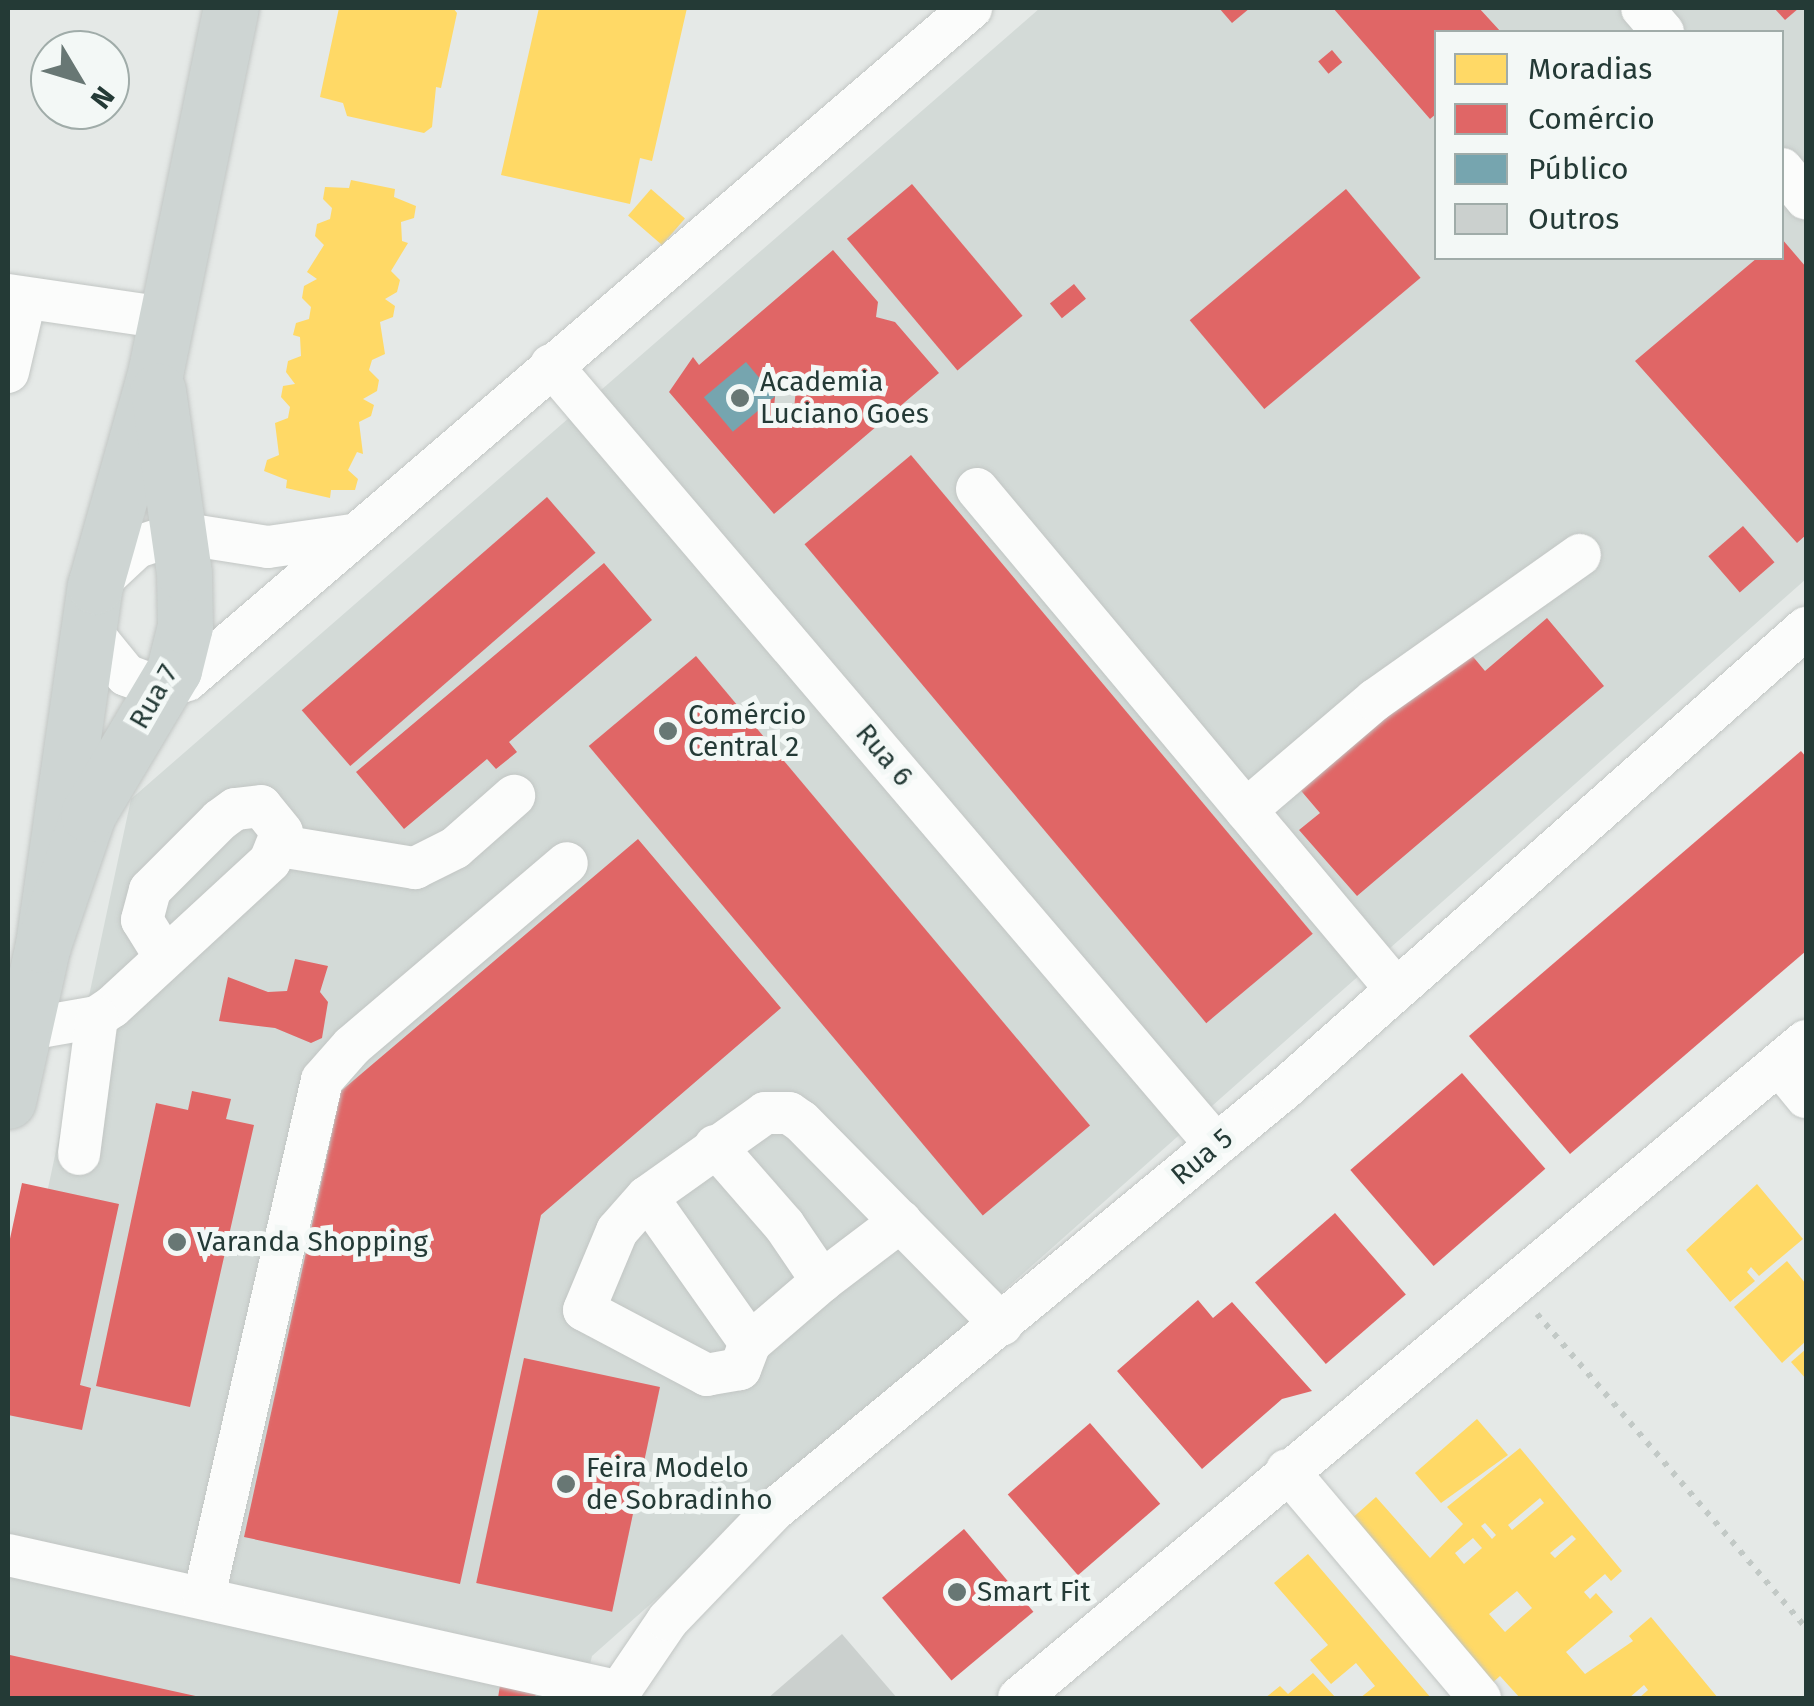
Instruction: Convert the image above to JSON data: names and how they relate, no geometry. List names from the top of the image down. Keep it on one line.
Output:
{"streets":{"main road":["Rua 7"],"street":["Rua 6","Rua 5"]},"crossings":[["Rua 6","Rua 5"]],"places":["Academia Luciano Goes","Comércio Central 2","Varanda Shopping","Feira Modelo de Sobradinho","Smart Fit"],"legend":["Moradias","Comércio","Público","Outros"],"north":"bottom right"}
